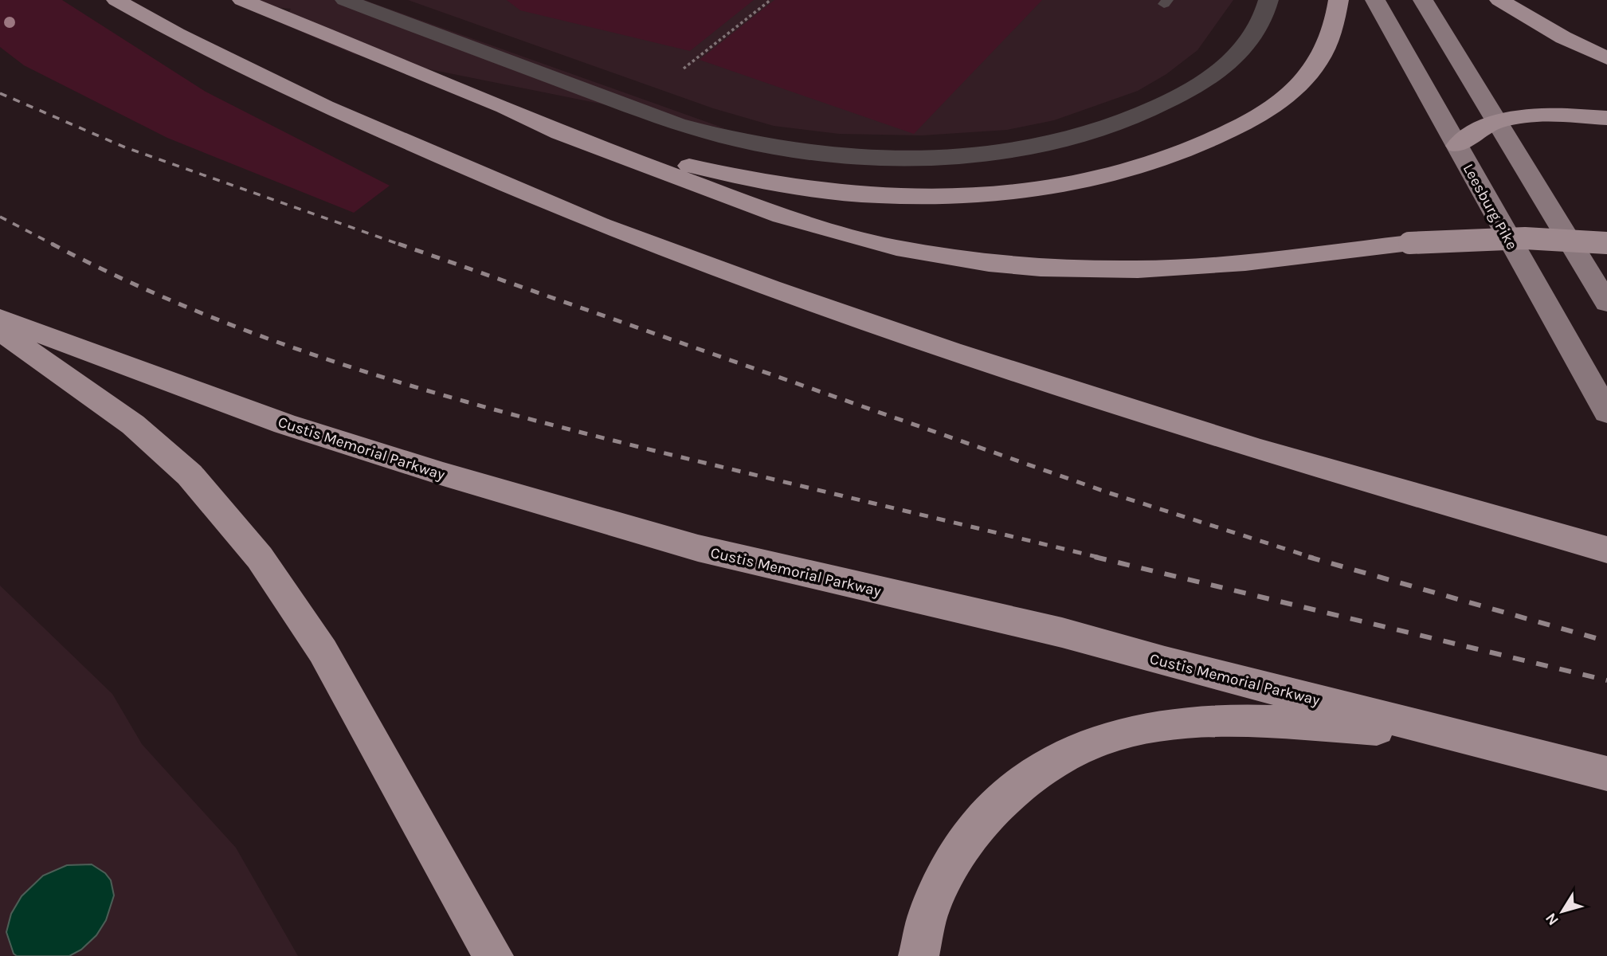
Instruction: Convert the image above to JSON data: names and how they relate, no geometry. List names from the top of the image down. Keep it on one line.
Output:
{"streets":{"highway":["Custis Memorial Parkway"],"main road":["Leesburg Pike"]},"north":"bottom left"}
